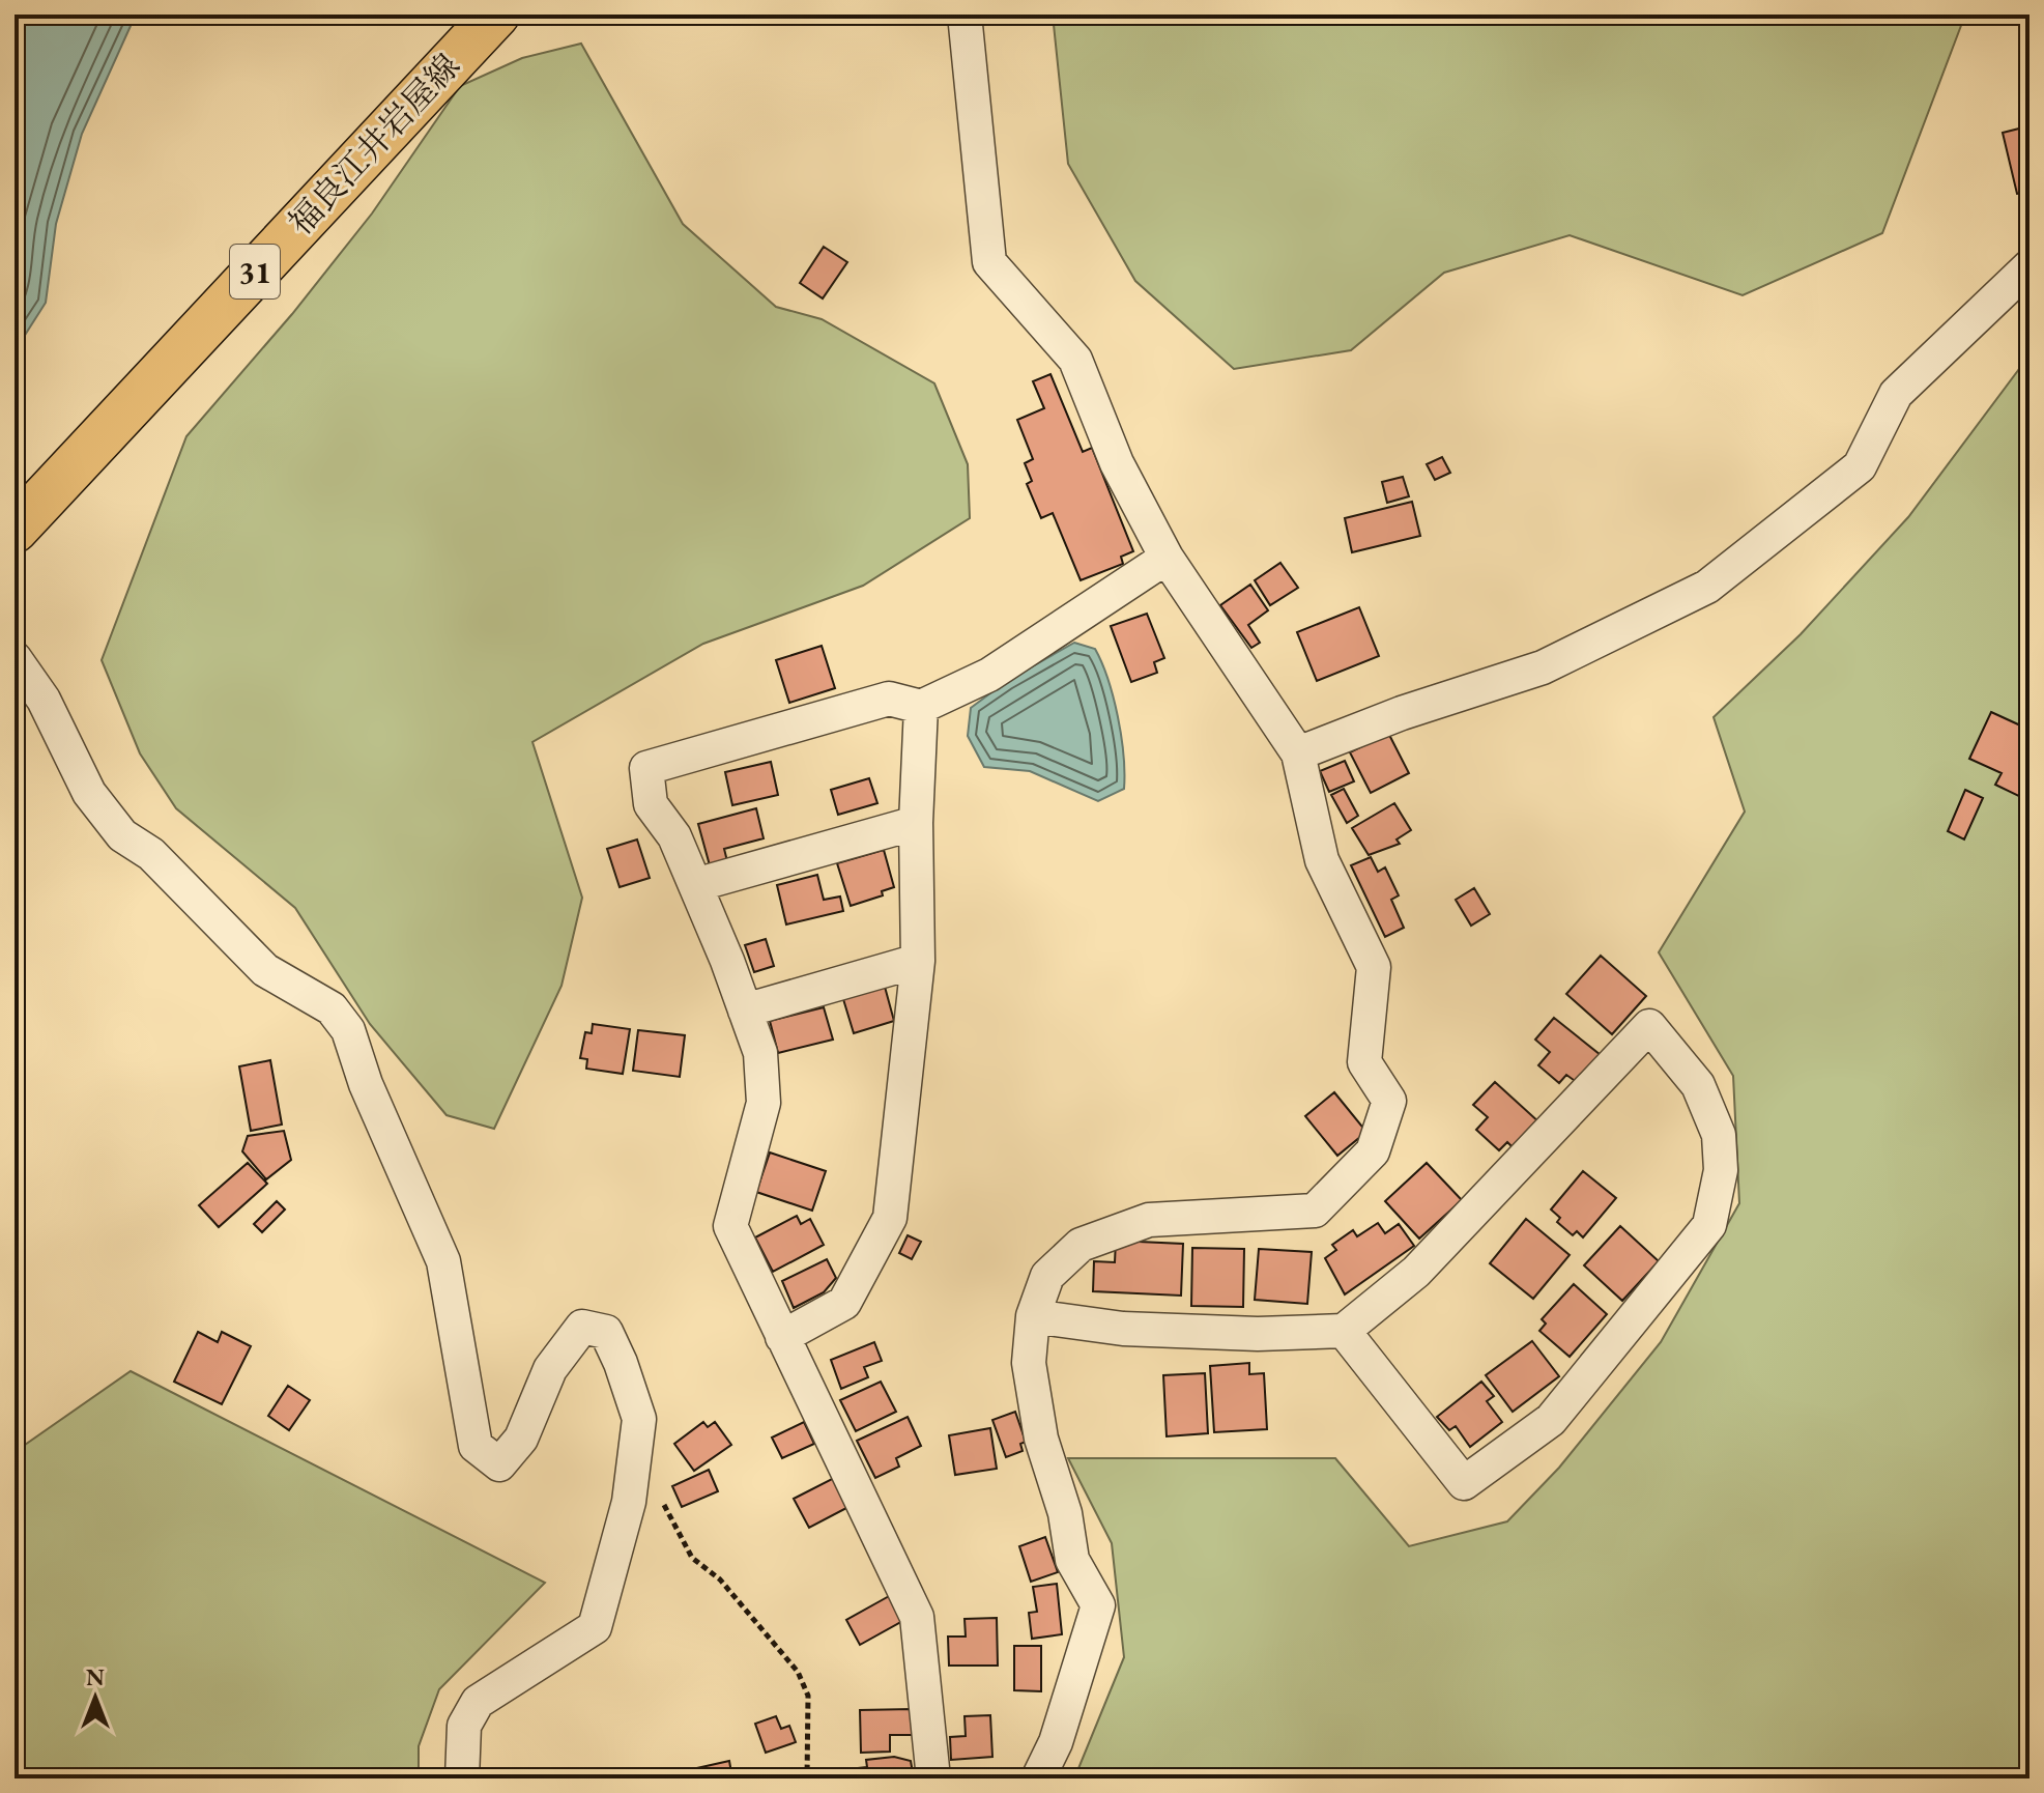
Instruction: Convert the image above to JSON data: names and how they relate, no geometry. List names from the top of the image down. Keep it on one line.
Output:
{"streets":{"main road":["福良江井岩屋線","31"]},"north":"top"}
